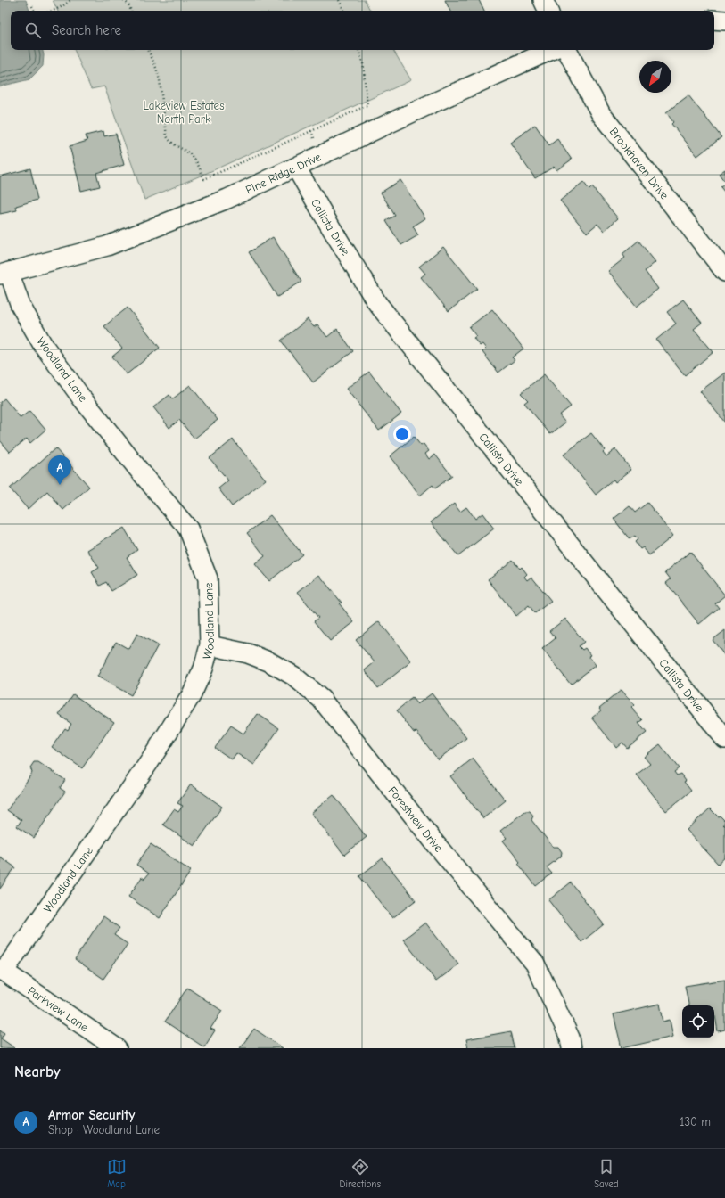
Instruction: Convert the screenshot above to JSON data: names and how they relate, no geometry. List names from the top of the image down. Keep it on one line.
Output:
{"streets":{"street":["Brookhaven Drive","Pine Ridge Drive","Callista Drive","Woodland Lane","Forestview Drive","Parkview Lane"]},"crossings":[["Pine Ridge Drive","Callista Drive"],["Pine Ridge Drive","Woodland Lane"],["Woodland Lane","Forestview Drive"],["Woodland Lane","Parkview Lane"]],"parks":["Lakeview Estates North Park"],"north":"bottom left","page":{"search":"Search here","pins":"A","heading":"Nearby","list":[{"mark":"A","name":"Armor Security","note":"Shop · Woodland Lane","value":"130 m"}],"nav":["Map","Directions","Saved"]}}
